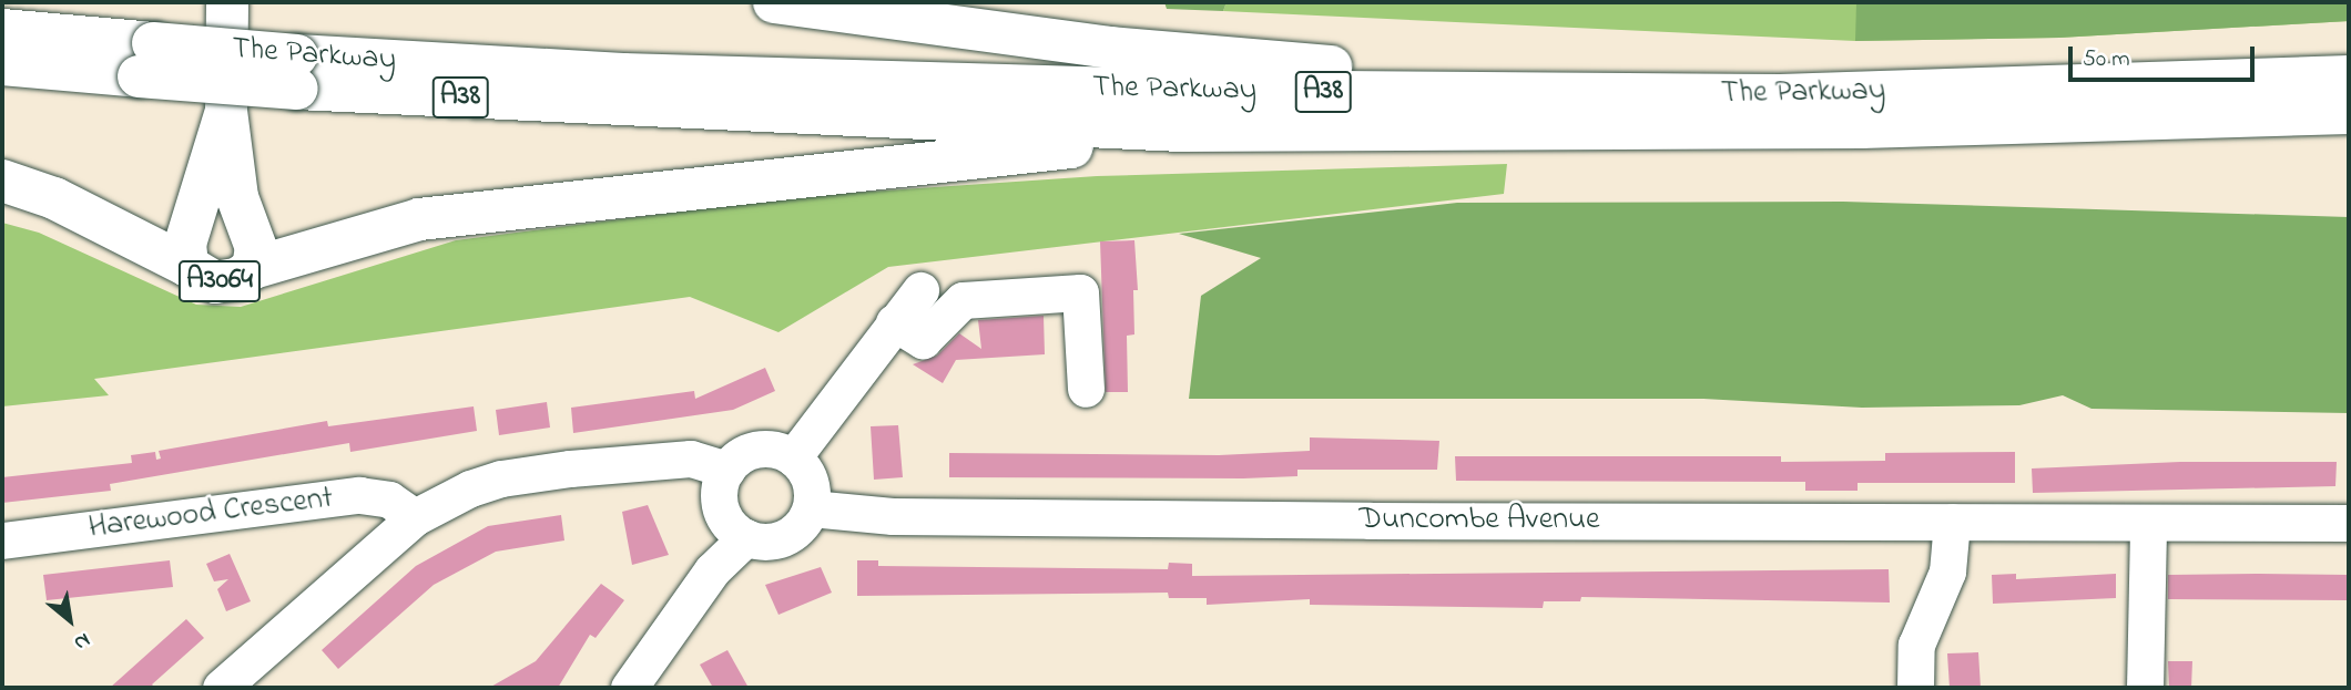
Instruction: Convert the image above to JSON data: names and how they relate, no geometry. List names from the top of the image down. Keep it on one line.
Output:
{"streets":{"main road":["The Parkway","A38","A3064"],"street":["Harewood Crescent","Duncombe Avenue"]},"crossings":[["The Parkway","A38"],["A38","A3064"]],"scale_bar":"50 m","north":"bottom right"}
